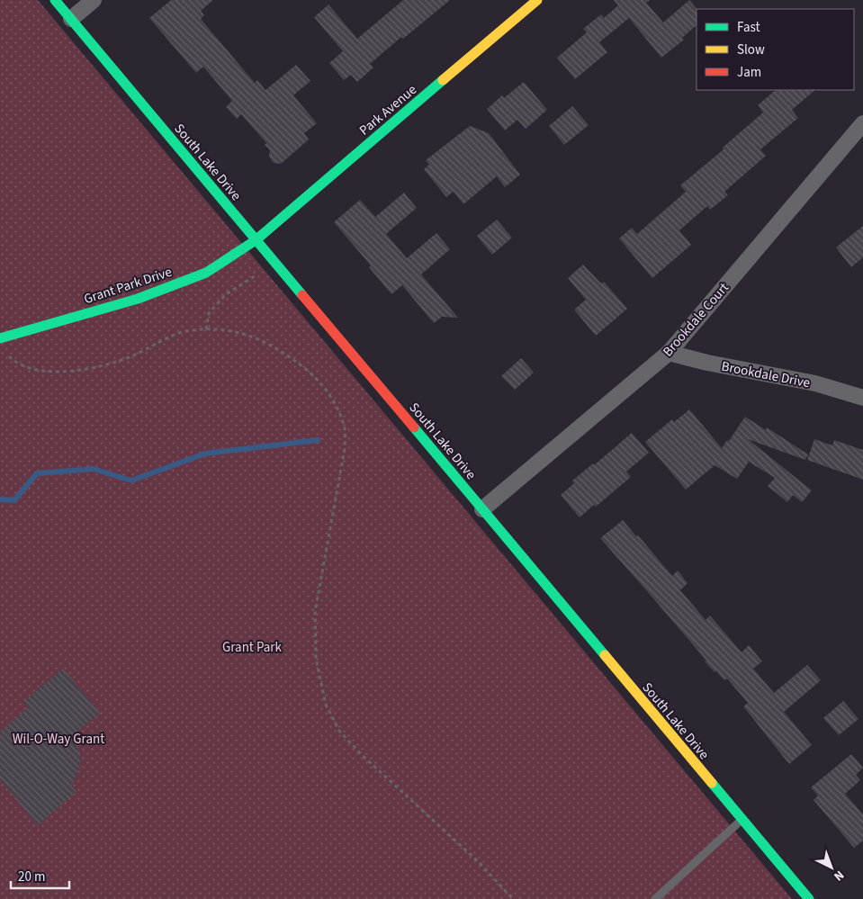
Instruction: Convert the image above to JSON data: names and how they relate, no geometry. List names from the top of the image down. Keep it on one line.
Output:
{"streets":{"street":["Park Avenue","South Lake Drive","Grant Park Drive","Brookdale Court","Brookdale Drive"]},"crossings":[["Park Avenue","South Lake Drive"],["Park Avenue","Grant Park Drive"],["South Lake Drive","Grant Park Drive"],["South Lake Drive","Brookdale Court"],["Brookdale Court","Brookdale Drive"]],"parks":["Grant Park","Wil-O-Way Grant"],"legend":["Fast","Slow","Jam"],"scale_bar":"20 m","north":"bottom right"}
